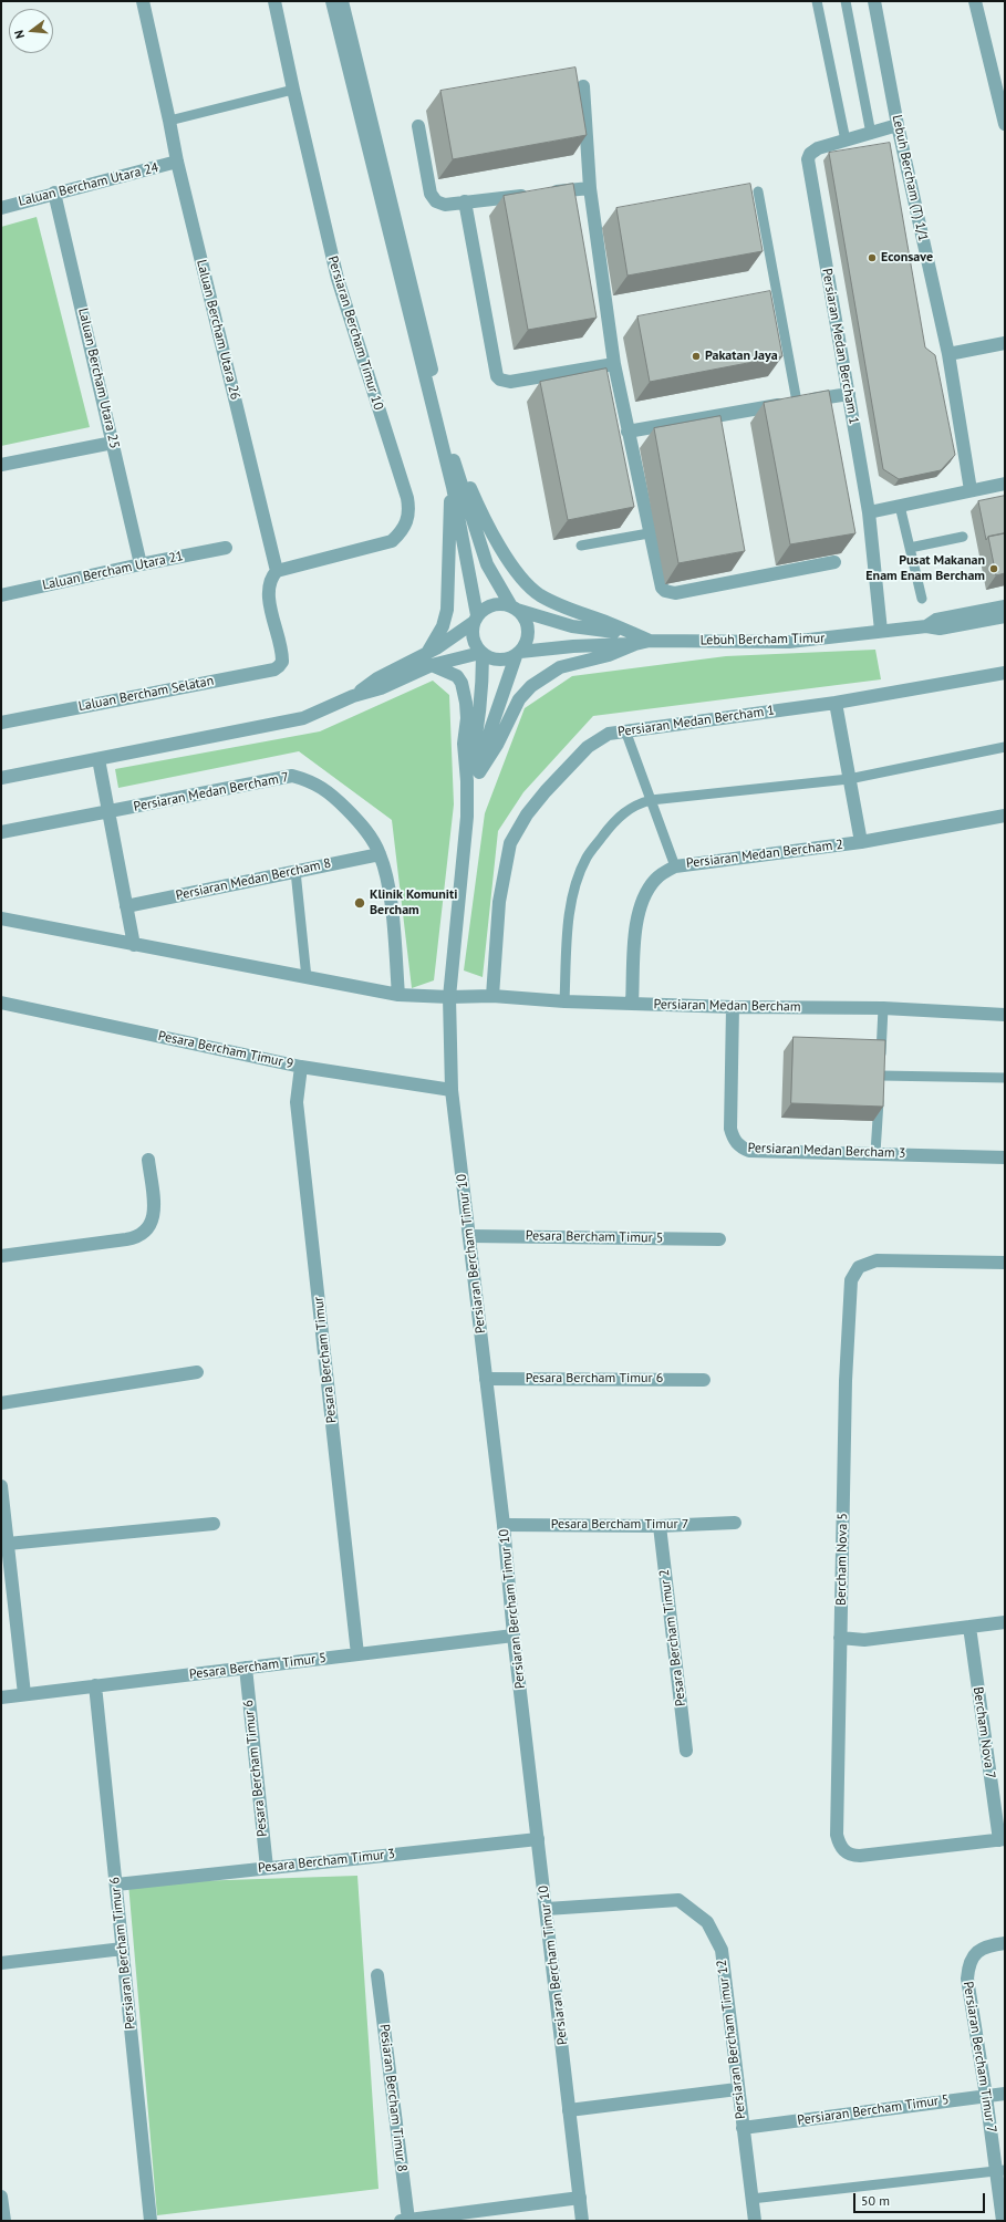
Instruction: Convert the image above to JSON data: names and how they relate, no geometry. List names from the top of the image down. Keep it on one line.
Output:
{"streets":{"street":["Lebuh Bercham (T) 1/1","Laluan Bercham Utara 24","Laluan Bercham Utara 26","Persiaran Bercham Timur 10","Persiaran Medan Bercham 1","Laluan Bercham Utara 25","Laluan Bercham Utara 21","Lebuh Bercham Timur","Laluan Bercham Selatan","Persiaran Medan Bercham 7","Persiaran Medan Bercham 2","Persiaran Medan Bercham 8","Persiaran Medan Bercham","Pesara Bercham Timur 9","Persiaran Medan Bercham 3","Pesara Bercham Timur 5","Pesara Bercham Timur","Pesara Bercham Timur 6","Pesara Bercham Timur 7","Bercham Nova 5","Pesara Bercham Timur 2","Bercham Nova 7","Pesara Bercham Timur 3","Persiaran Bercham Timur 6","Persiaran Bercham Timur 12","Persiaran Bercham Timur 7","Pesiaran Bercham Timur 8","Persiaran Bercham Timur 5"]},"crossings":[["Lebuh Bercham (T) 1/1","Persiaran Medan Bercham 1"],["Laluan Bercham Utara 24","Laluan Bercham Utara 26"],["Laluan Bercham Utara 24","Laluan Bercham Utara 25"],["Laluan Bercham Utara 26","Persiaran Bercham Timur 10"],["Laluan Bercham Utara 26","Laluan Bercham Selatan"],["Persiaran Bercham Timur 10","Laluan Bercham Selatan"],["Persiaran Bercham Timur 10","Persiaran Medan Bercham"],["Persiaran Bercham Timur 10","Pesara Bercham Timur 9"],["Persiaran Bercham Timur 10","Pesara Bercham Timur 5"],["Persiaran Bercham Timur 10","Pesara Bercham Timur 6"],["Persiaran Bercham Timur 10","Pesara Bercham Timur 7"],["Persiaran Bercham Timur 10","Pesara Bercham Timur 3"],["Persiaran Bercham Timur 10","Persiaran Bercham Timur 12"],["Persiaran Medan Bercham 1","Lebuh Bercham Timur"],["Persiaran Medan Bercham 1","Persiaran Medan Bercham"],["Laluan Bercham Utara 25","Laluan Bercham Utara 21"],["Persiaran Medan Bercham 7","Persiaran Medan Bercham 8"],["Persiaran Medan Bercham 7","Persiaran Medan Bercham"],["Persiaran Medan Bercham 2","Persiaran Medan Bercham"],["Persiaran Medan Bercham","Persiaran Medan Bercham 3"],["Pesara Bercham Timur 9","Pesara Bercham Timur"],["Pesara Bercham Timur 5","Pesara Bercham Timur"],["Pesara Bercham Timur 5","Pesara Bercham Timur 6"],["Pesara Bercham Timur 5","Persiaran Bercham Timur 6"],["Pesara Bercham Timur 6","Pesara Bercham Timur 3"],["Pesara Bercham Timur 7","Pesara Bercham Timur 2"],["Bercham Nova 5","Bercham Nova 7"],["Pesara Bercham Timur 3","Persiaran Bercham Timur 6"],["Persiaran Bercham Timur 12","Persiaran Bercham Timur 5"],["Persiaran Bercham Timur 7","Persiaran Bercham Timur 5"]],"places":["Econsave","Pakatan Jaya","Pusat Makanan Enam Enam Bercham","Klinik Komuniti Bercham"],"scale_bar":"50 m","north":"left"}
